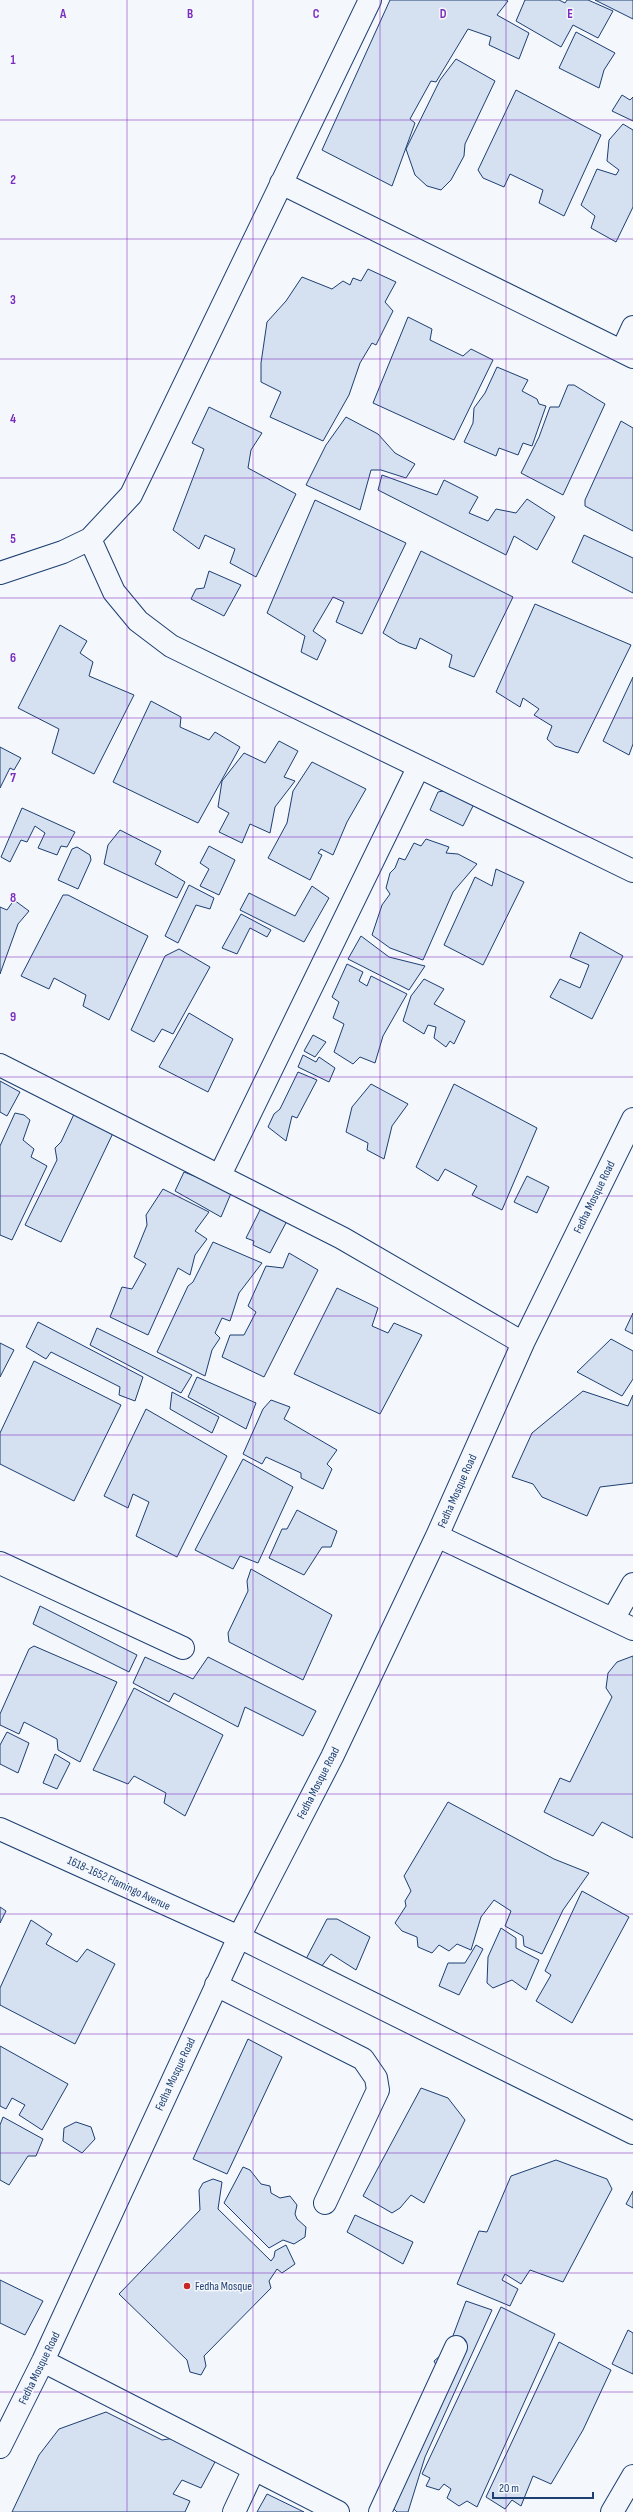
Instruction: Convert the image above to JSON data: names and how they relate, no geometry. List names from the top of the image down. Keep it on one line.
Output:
{"streets":{"street":["Fedha Mosque Road","1618-1652 Flamingo Avenue"]},"crossings":[["Fedha Mosque Road","1618-1652 Flamingo Avenue"]],"places":["Fedha Mosque"],"scale_bar":"20 m","grid":{"columns":["A","B","C","D","E"],"rows":["1","2","3","4","5","6","7","8","9"]}}
